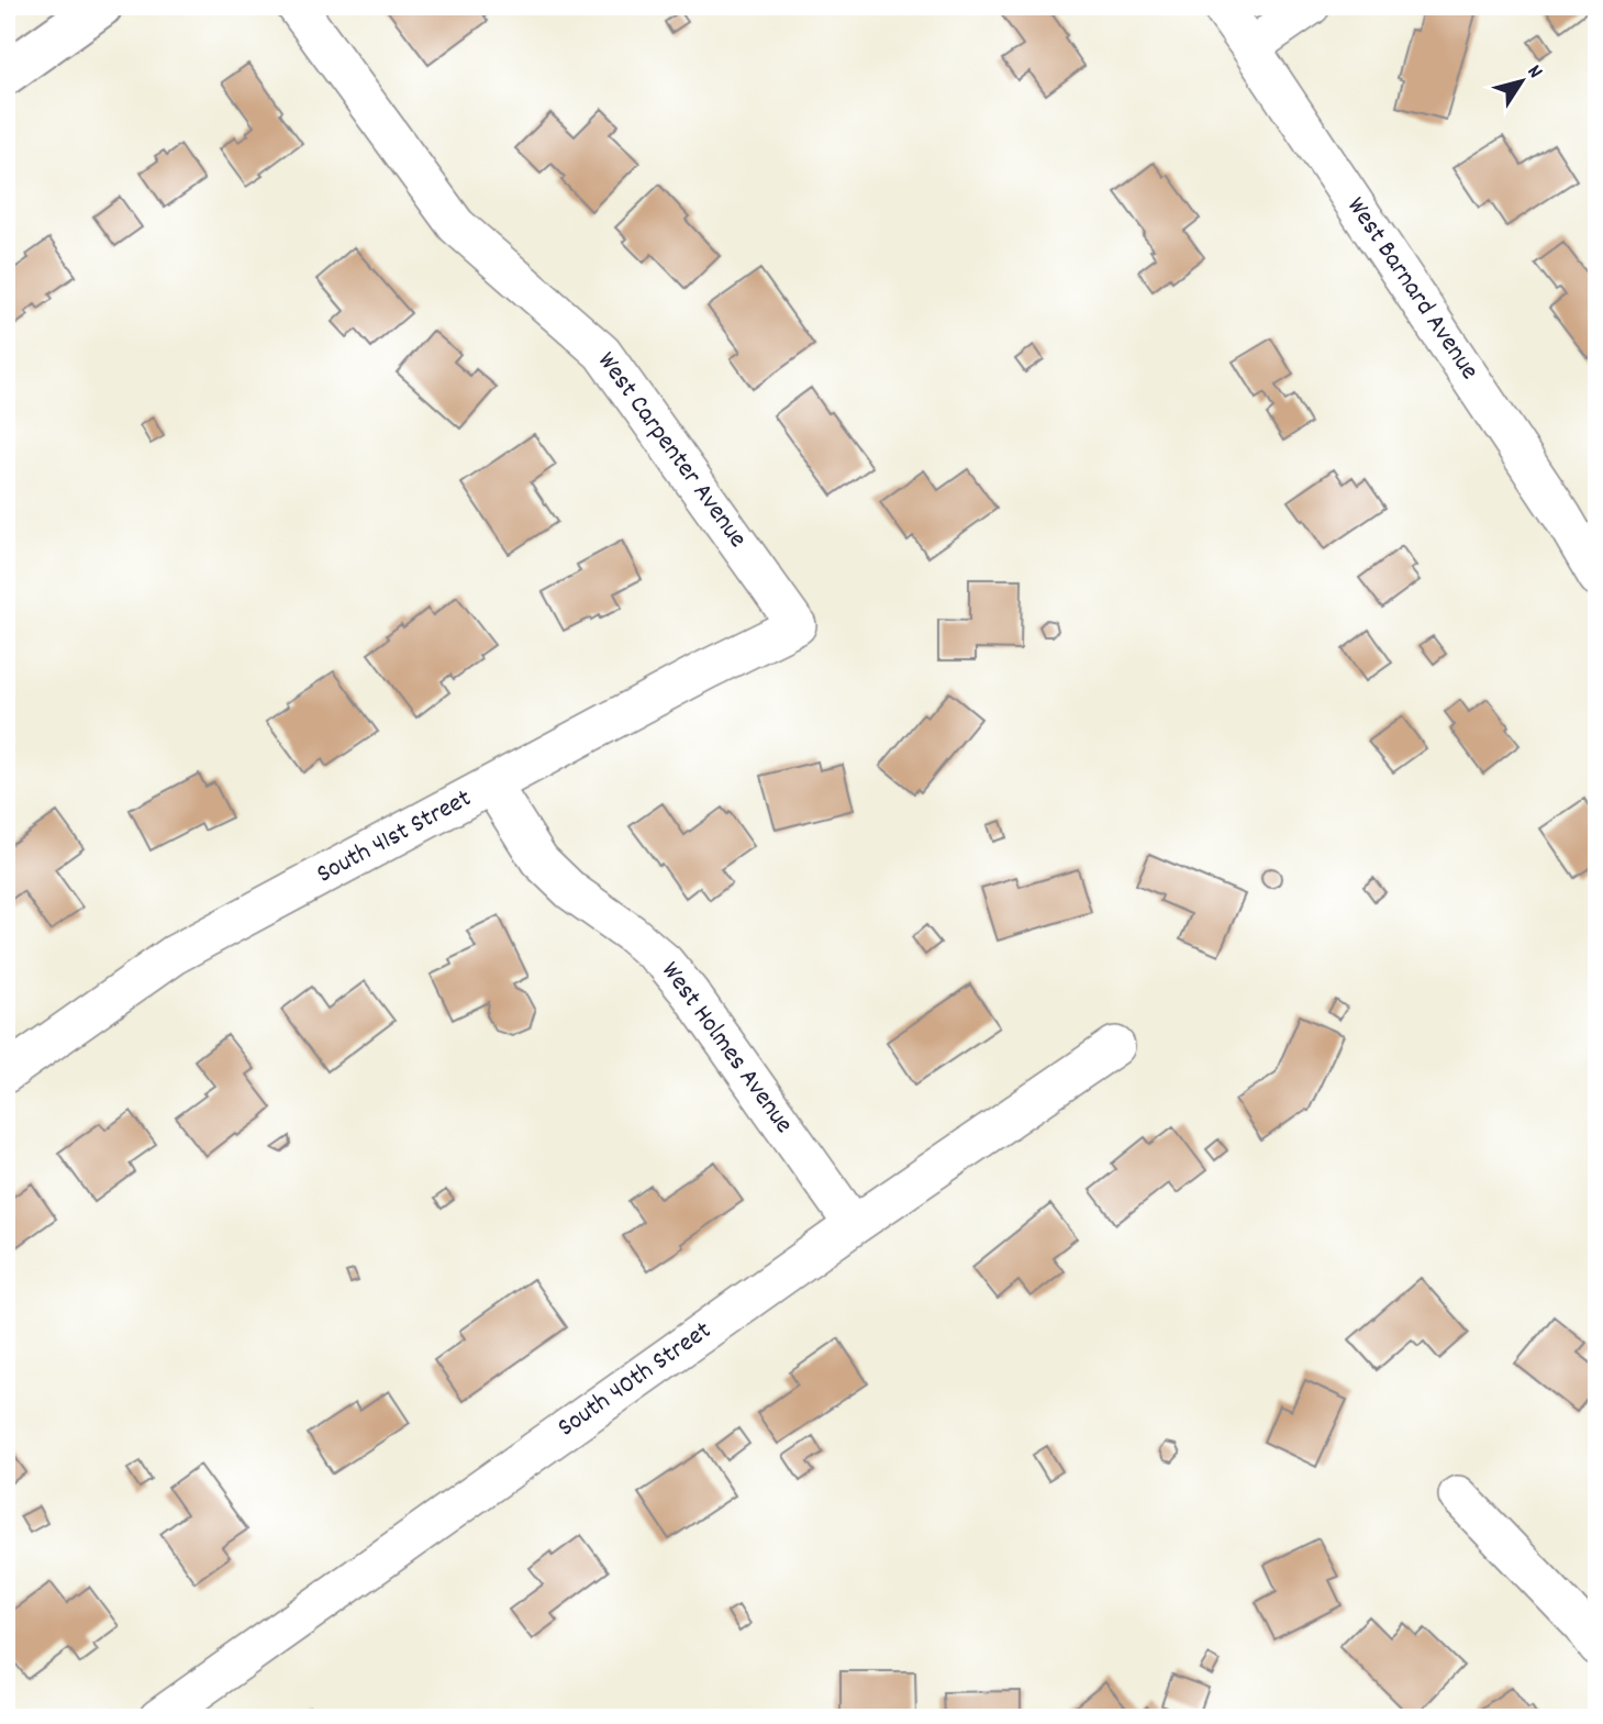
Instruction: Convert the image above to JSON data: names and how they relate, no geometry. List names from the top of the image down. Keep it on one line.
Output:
{"streets":{"street":["West Barnard Avenue","West Carpenter Avenue","South 41st Street","West Holmes Avenue","South 40th Street"]},"crossings":[["West Carpenter Avenue","South 41st Street"],["South 41st Street","West Holmes Avenue"],["West Holmes Avenue","South 40th Street"]],"north":"top right"}
